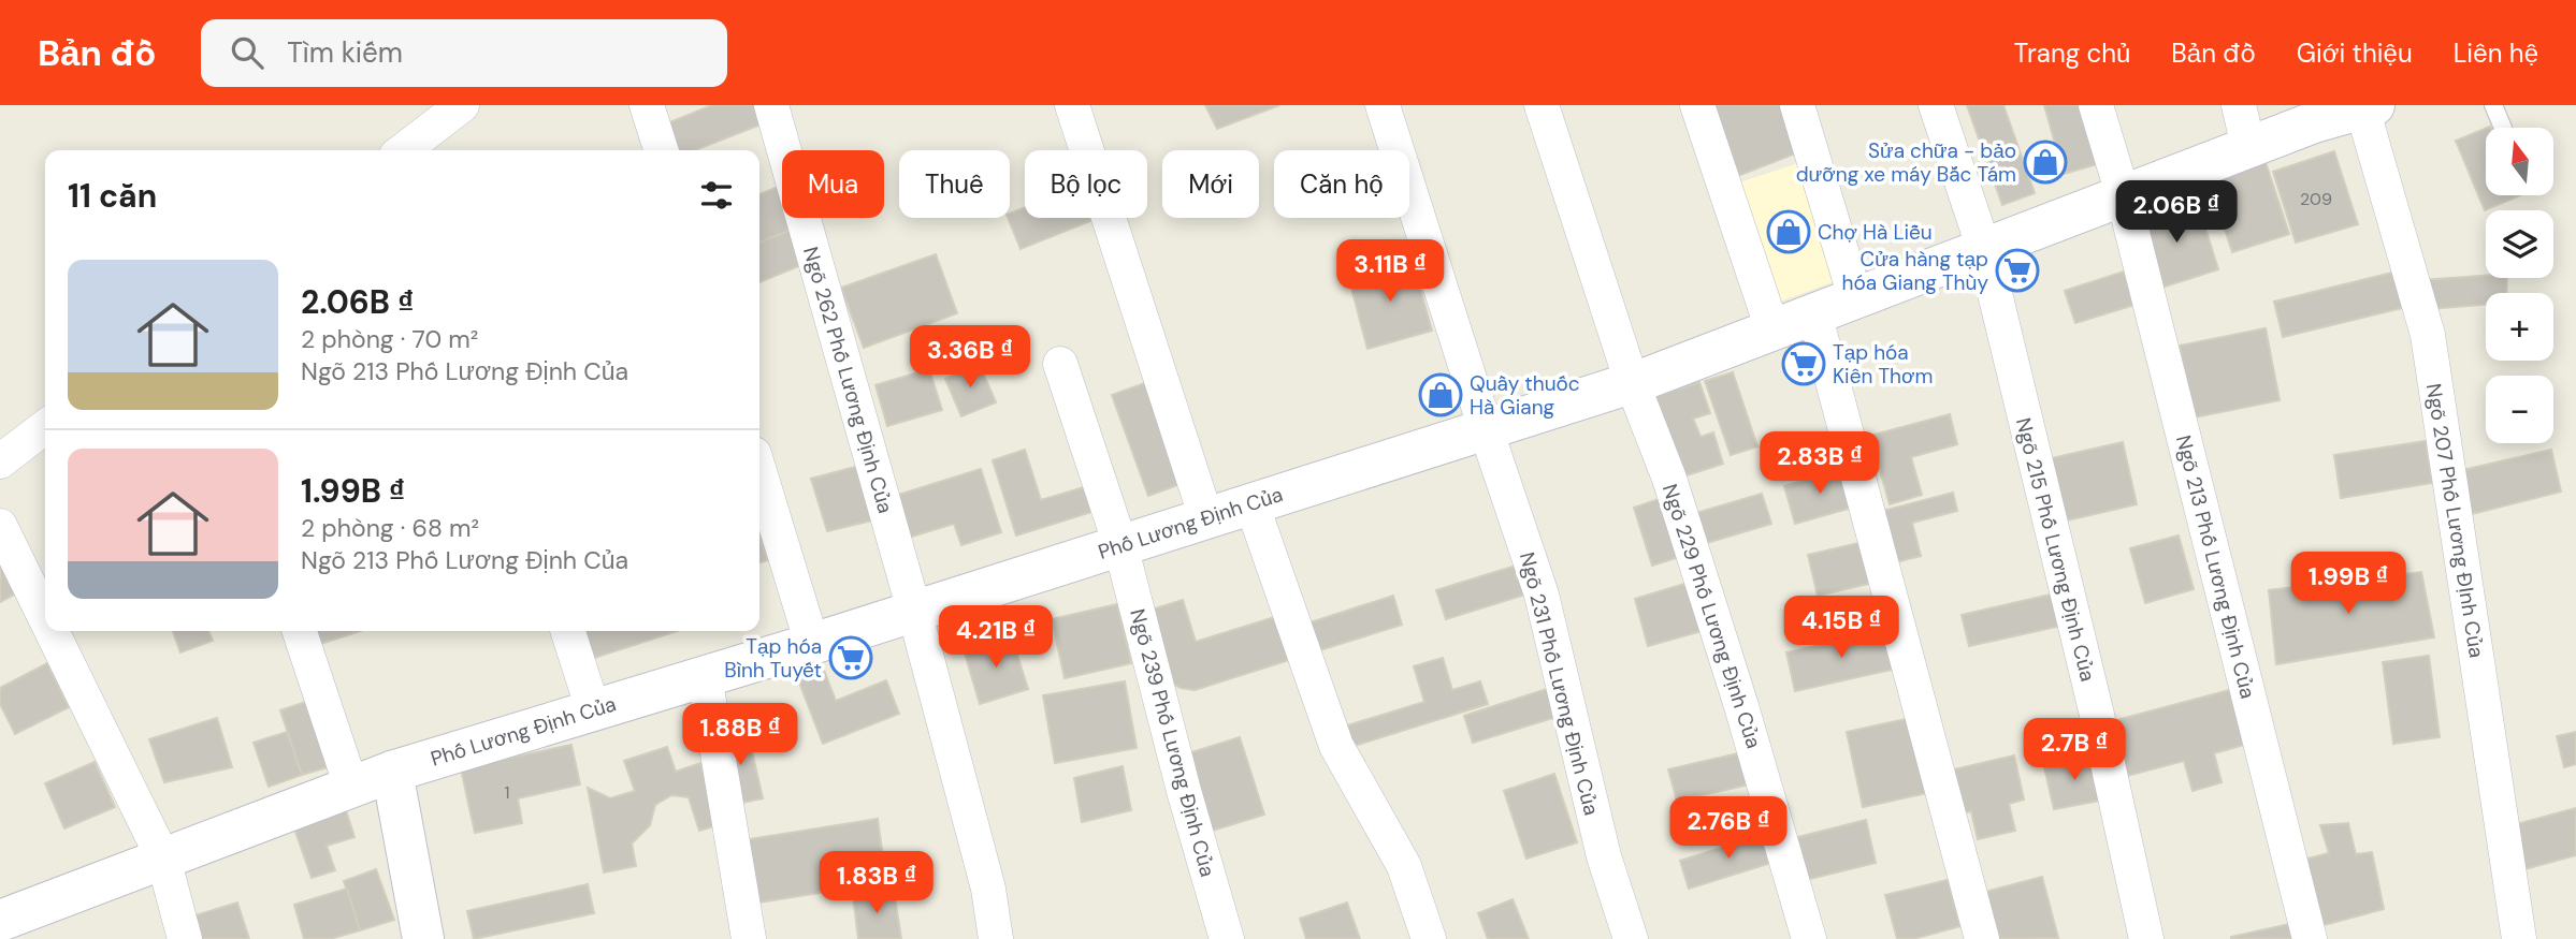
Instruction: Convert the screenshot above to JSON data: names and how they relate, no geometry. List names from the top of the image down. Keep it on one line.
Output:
{"streets":{"main road":["Phố Lương Định Của"],"street":["Ngõ 262 Phố Lương Định Của","Ngõ 207 Phố Lương ĐỊnh Của","Ngõ 215 Phố Lương Định Của","Ngõ 213 Phố Lương Định Của","Ngõ 229 Phố Lương Định Của","Ngõ 231 Phố Lương Định Của","Ngõ 239 Phố Lương Định Của"]},"crossings":[["Ngõ 262 Phố Lương Định Của","Phố Lương Định Của"],["Ngõ 207 Phố Lương ĐỊnh Của","Phố Lương Định Của"],["Phố Lương Định Của","Ngõ 215 Phố Lương Định Của"],["Phố Lương Định Của","Ngõ 213 Phố Lương Định Của"],["Phố Lương Định Của","Ngõ 229 Phố Lương Định Của"],["Phố Lương Định Của","Ngõ 231 Phố Lương Định Của"],["Phố Lương Định Của","Ngõ 239 Phố Lương Định Của"]],"places":{"shop":["Sửa chữa - bảo dưỡng xe máy Bắc Tám","Chợ Hà Liễu","Quầy thuốc Hà Giang"],"supermarket":["Cửa hàng tạp hóa Giang Thùy","Tạp hóa Kiên Thơm","Tạp hóa Bình Tuyết"]},"house_numbers":["209","1"],"north":"top","page":{"header":"Bản đồ","search":"Tìm kiếm","nav":["Trang chủ","Bản đồ","Giới thiệu","Liên hệ"],"map_buttons":["+","−"],"chip":["Mua","Thuê","Bộ lọc","Mới","Căn hộ"],"heading":"11 căn","price":["2.06B ₫","3.11B ₫","3.36B ₫","2.83B ₫","1.99B ₫","4.15B ₫","4.21B ₫","1.88B ₫","2.7B ₫","2.76B ₫","1.83B ₫"],"list":[{"name":"2.06B ₫","note":"2 phòng · 70 m² · Ngõ 213 Phố Lương Định Của"},{"name":"1.99B ₫","note":"2 phòng · 68 m² · Ngõ 213 Phố Lương Định Của"}]}}
